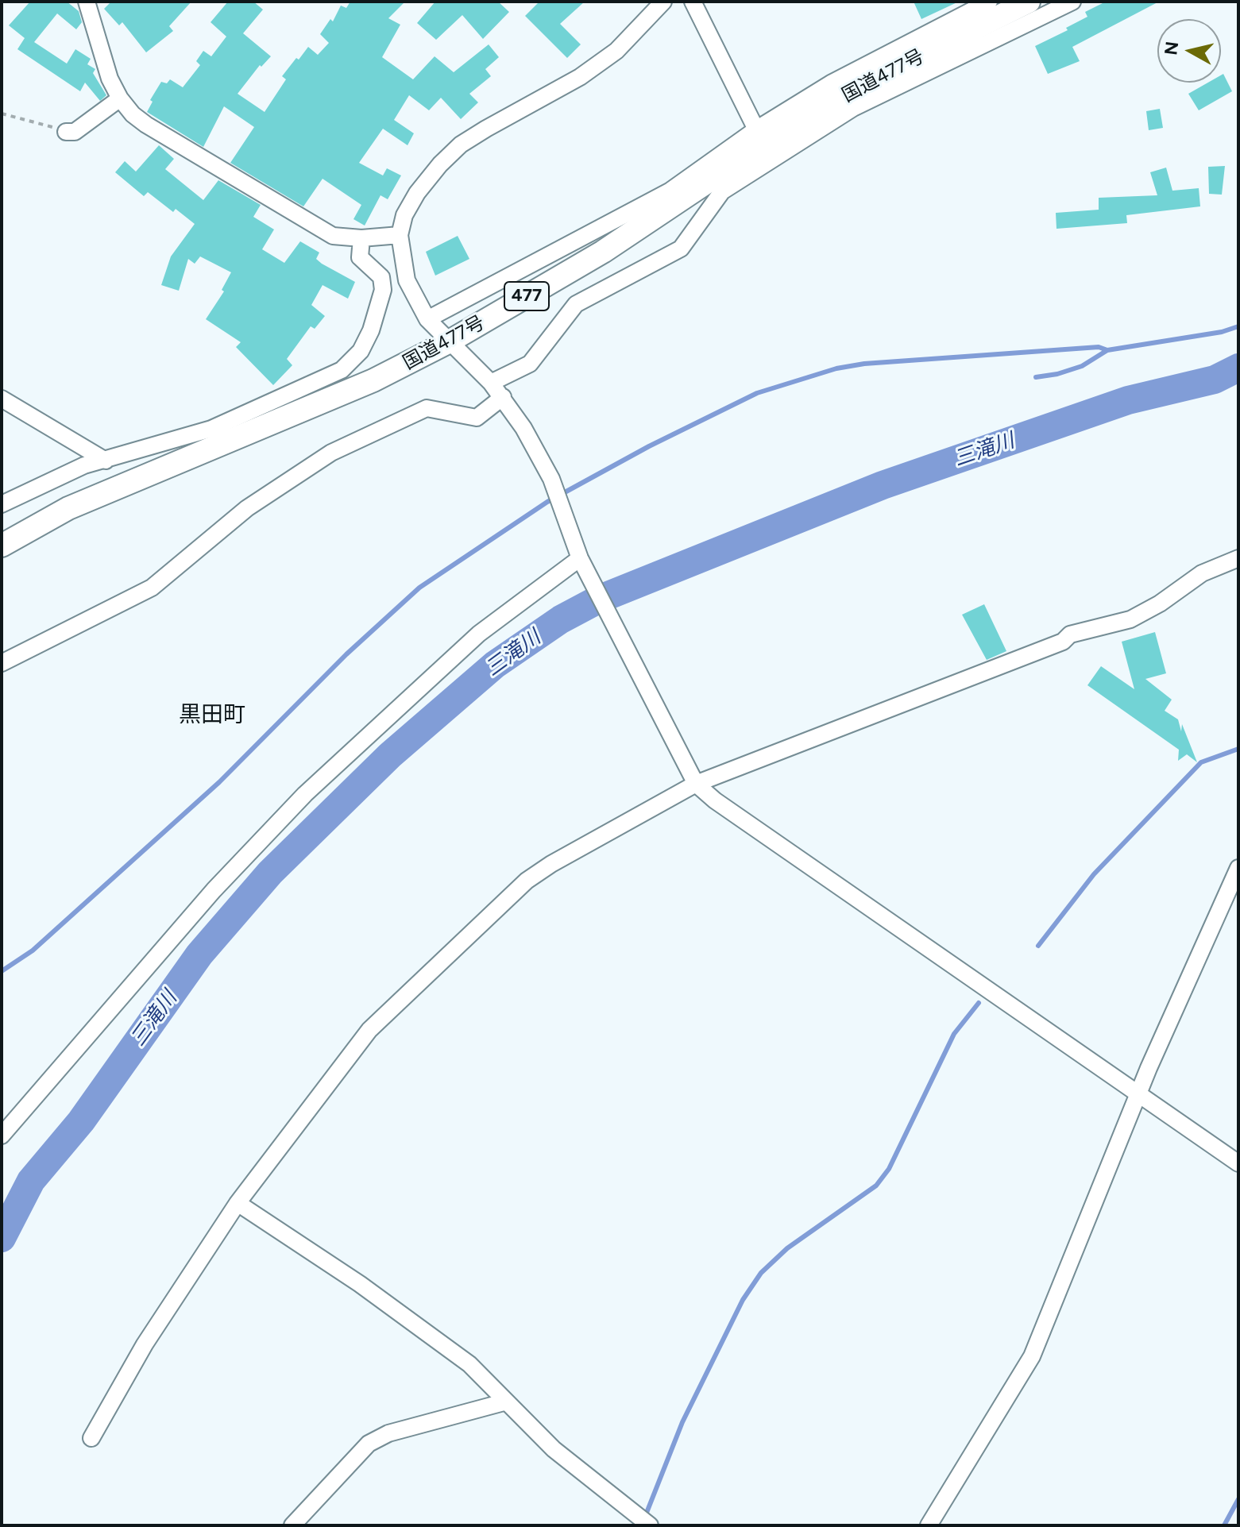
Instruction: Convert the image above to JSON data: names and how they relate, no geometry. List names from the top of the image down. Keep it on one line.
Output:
{"streets":{"highway":["国道477号","477"]},"districts":["黒田町"],"water":["三滝川"],"north":"left"}
